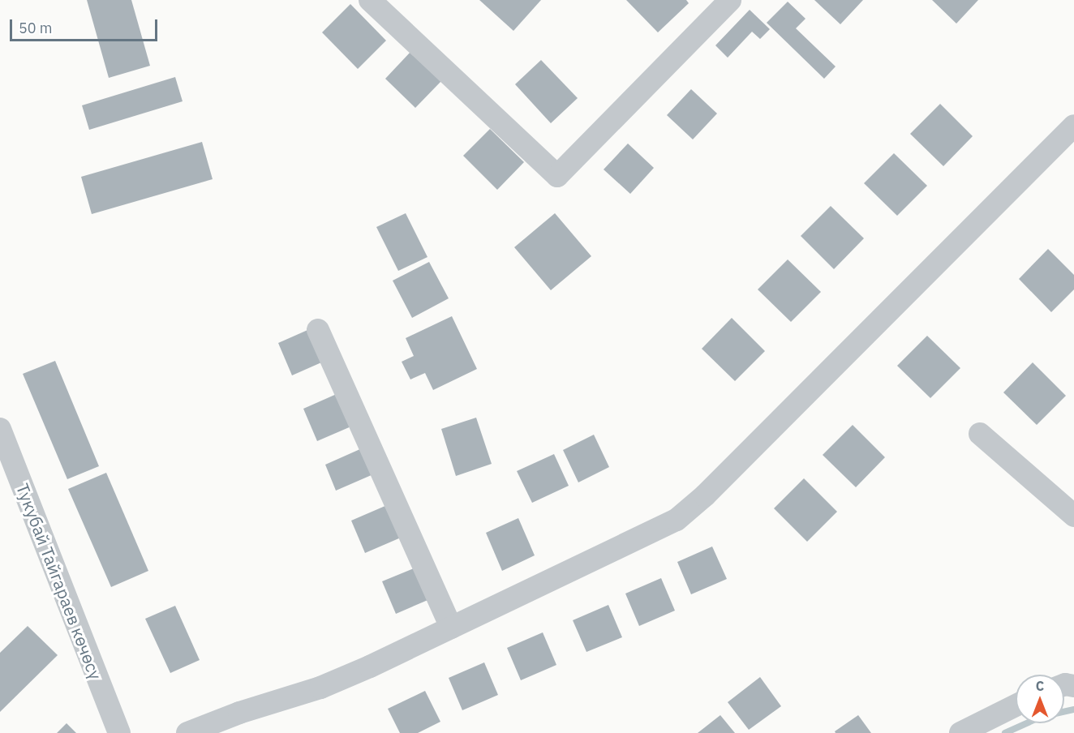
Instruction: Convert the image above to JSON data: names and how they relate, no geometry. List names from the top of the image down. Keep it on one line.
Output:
{"streets":{"street":["Тукубай Тайгараев көчөсү"]},"scale_bar":"50 m","north":"top"}
